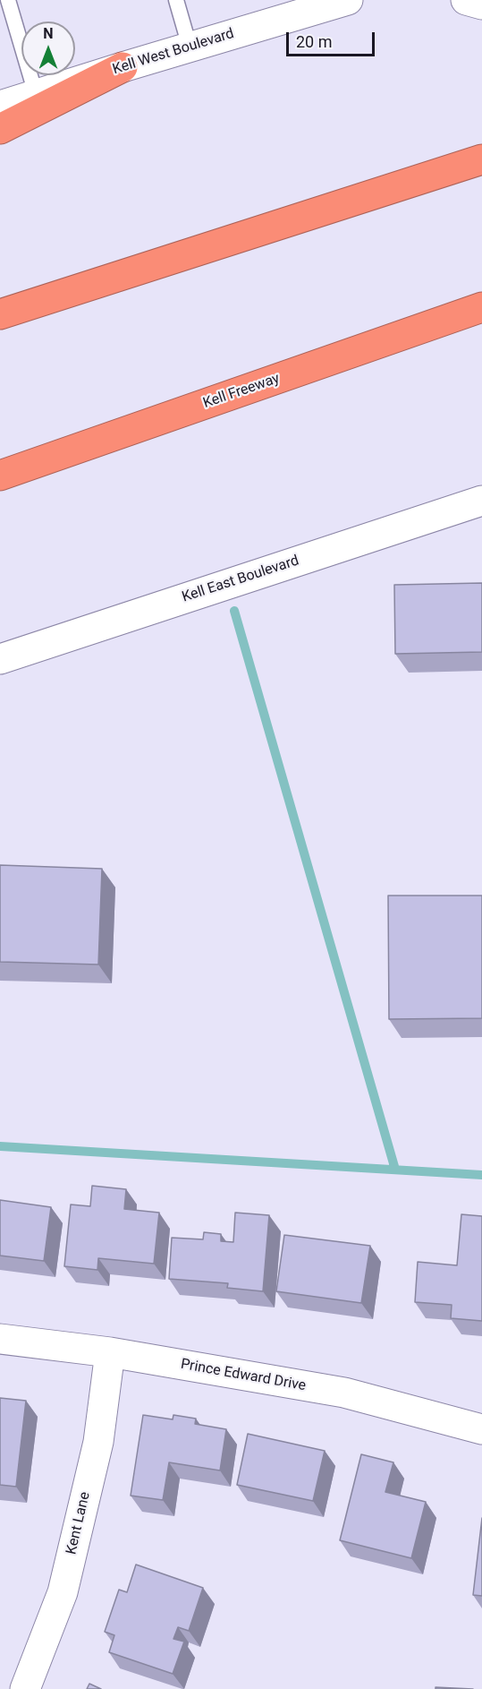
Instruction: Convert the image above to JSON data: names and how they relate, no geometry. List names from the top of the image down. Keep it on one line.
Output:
{"streets":{"highway":["Kell Freeway"],"main road":["Kell West Boulevard","Kell East Boulevard","Prince Edward Drive","Kent Lane"]},"crossings":[["Prince Edward Drive","Kent Lane"]],"scale_bar":"20 m","north":"top"}
